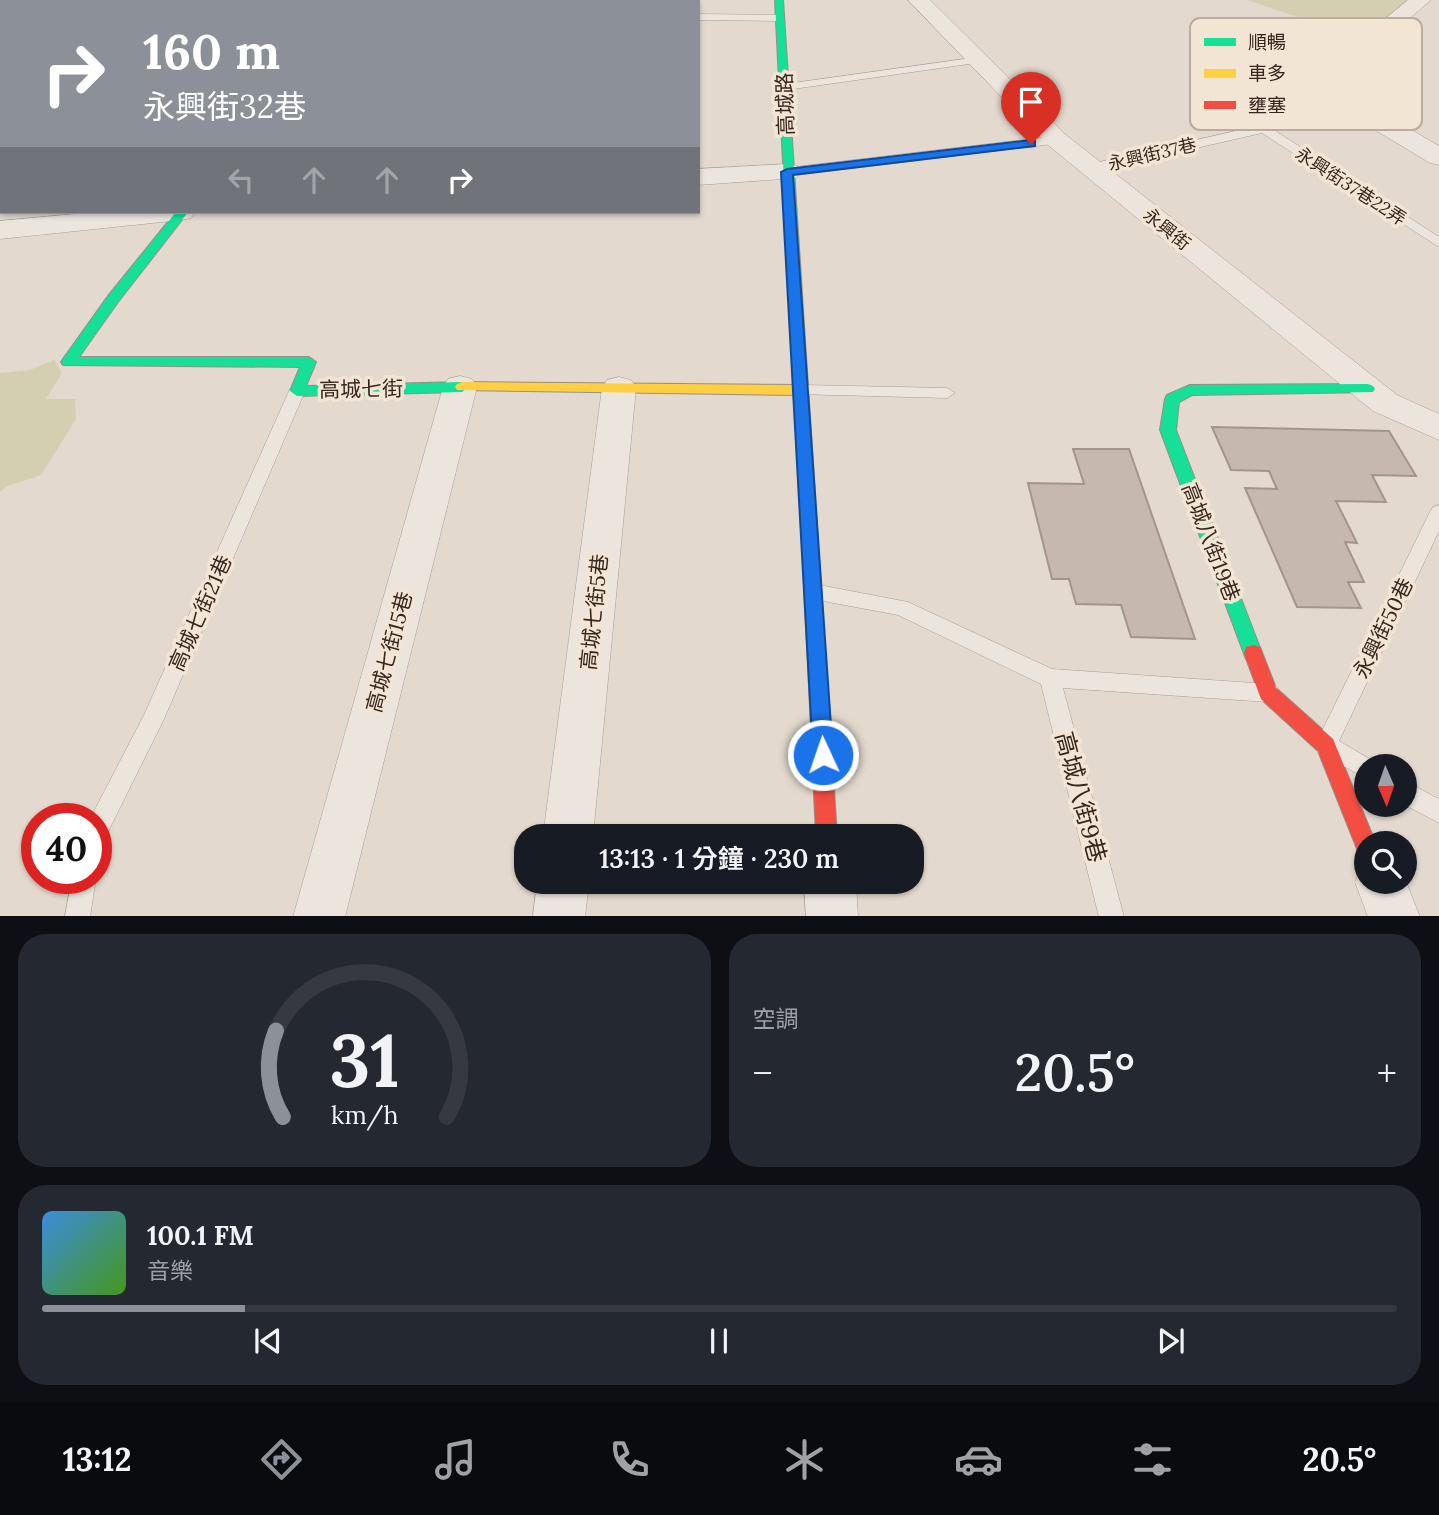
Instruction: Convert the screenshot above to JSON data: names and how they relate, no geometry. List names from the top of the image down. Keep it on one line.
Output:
{"streets":{"street":["高城路","永興街","高城七街","高城八街19巷","高城七街5巷","高城七街15巷"],"lane":["永興街37巷","永興街37巷22弄","高城七街21巷","永興街50巷","高城八街9巷"]},"crossings":[["高城路","高城七街"],["永興街37巷","永興街"],["永興街","高城八街19巷"],["高城七街","高城七街5巷"],["高城七街","高城七街21巷"],["高城七街","高城七街15巷"],["高城八街19巷","永興街50巷"]],"legend":["順暢","車多","壅塞"],"north":"bottom","page":{"turn":["160 m","永興街32巷"],"limit":"40","trip":"13:13 · 1 分鐘 · 230 m","tile":"空調","heat":["−","20.5°","+"],"song":["100.1 FM","音樂"],"tabs":["13:12","20.5°"],"gauge":["31","km/h"]}}
